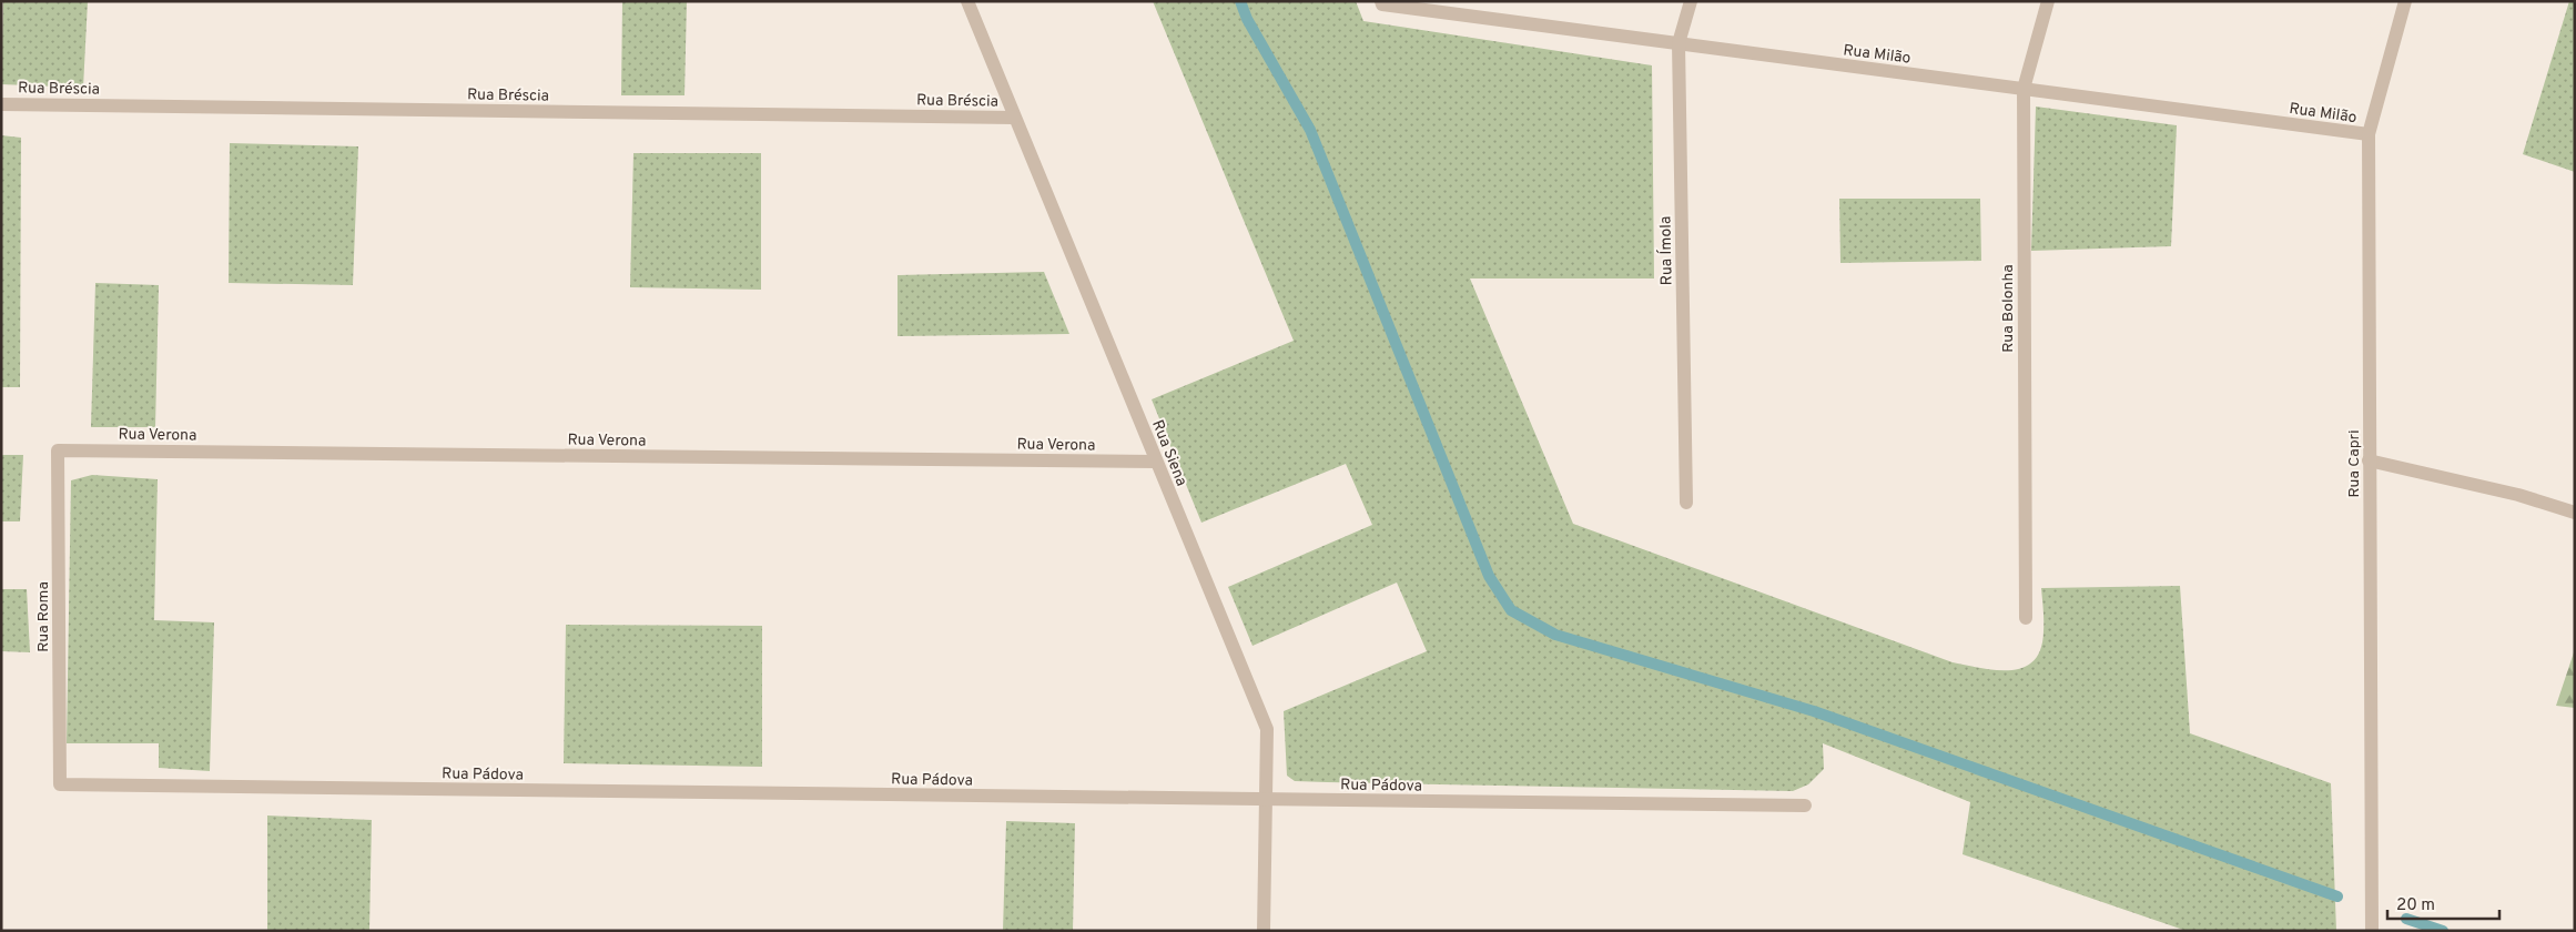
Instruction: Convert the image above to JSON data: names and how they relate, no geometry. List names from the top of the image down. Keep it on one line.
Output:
{"streets":{"street":["Rua Milão","Rua Bréscia","Rua Ímola","Rua Bolonha","Rua Verona","Rua Siena","Rua Capri","Rua Roma","Rua Pádova"]},"crossings":[["Rua Milão","Rua Ímola"],["Rua Milão","Rua Bolonha"],["Rua Milão","Rua Capri"],["Rua Bréscia","Rua Siena"],["Rua Verona","Rua Siena"],["Rua Verona","Rua Roma"],["Rua Siena","Rua Pádova"],["Rua Roma","Rua Pádova"]],"scale_bar":"20 m"}
